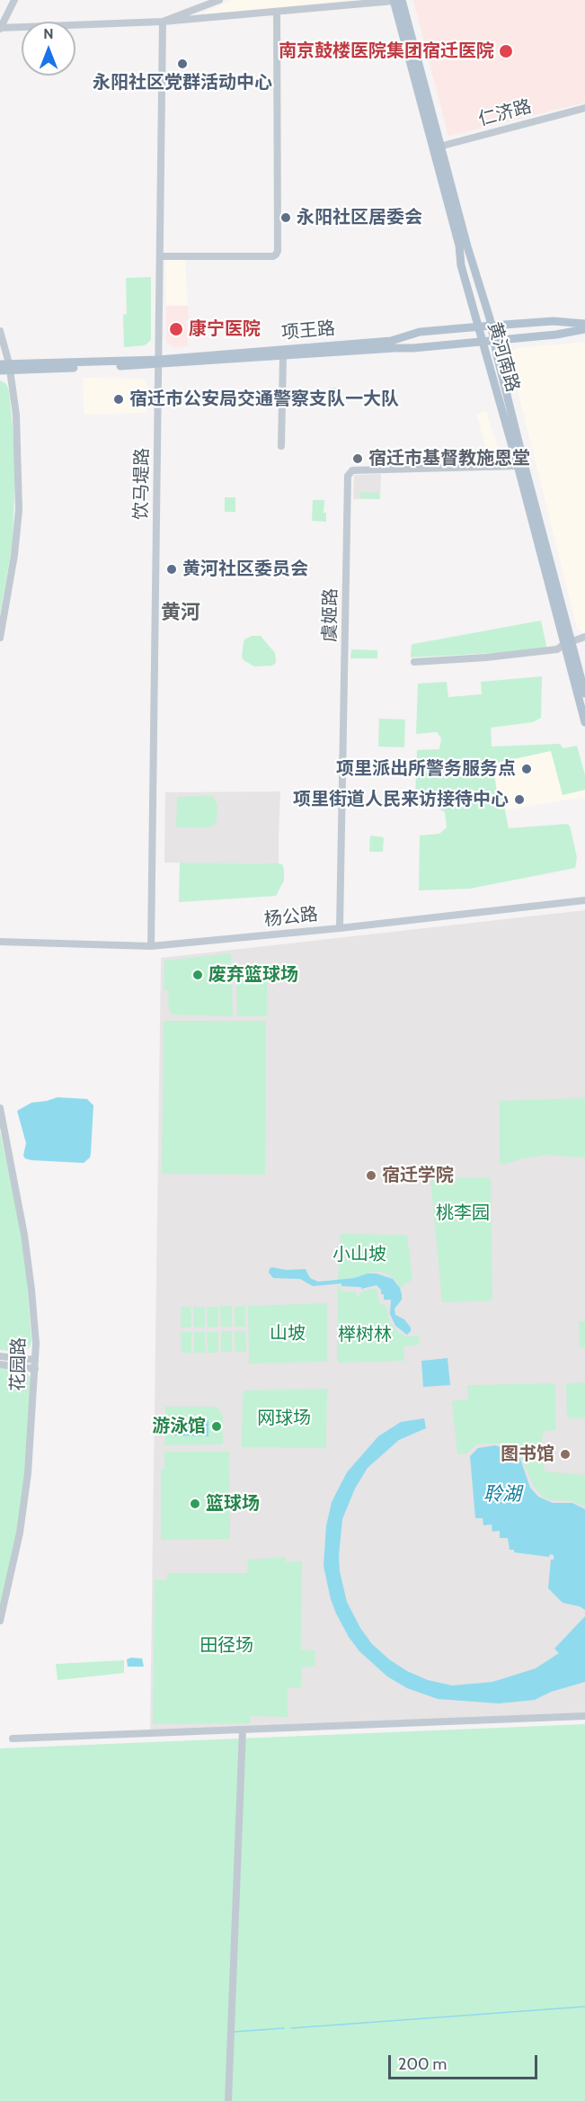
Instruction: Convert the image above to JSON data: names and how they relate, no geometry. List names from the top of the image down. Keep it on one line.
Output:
{"streets":{"main road":["项王路","黄河南路"],"street":["仁济路","饮马堤路","虞姬路","杨公路","花园路"]},"crossings":[["仁济路","黄河南路"],["项王路","黄河南路"],["项王路","饮马堤路"],["黄河南路","虞姬路"],["饮马堤路","杨公路"],["虞姬路","杨公路"]],"districts":["黄河"],"water":["聆湖"],"parks":["桃李园","小山坡","山坡","榉树林","网球场","田径场"],"places":["南京鼓楼医院集团宿迁医院","永阳社区党群活动中心","永阳社区居委会","康宁医院","宿迁市公安局交通警察支队一大队","宿迁市基督教施恩堂","黄河社区委员会","项里派出所警务服务点","项里街道人民来访接待中心","废弃篮球场","宿迁学院","游泳馆","图书馆","篮球场"],"scale_bar":"200 m","north":"top"}
